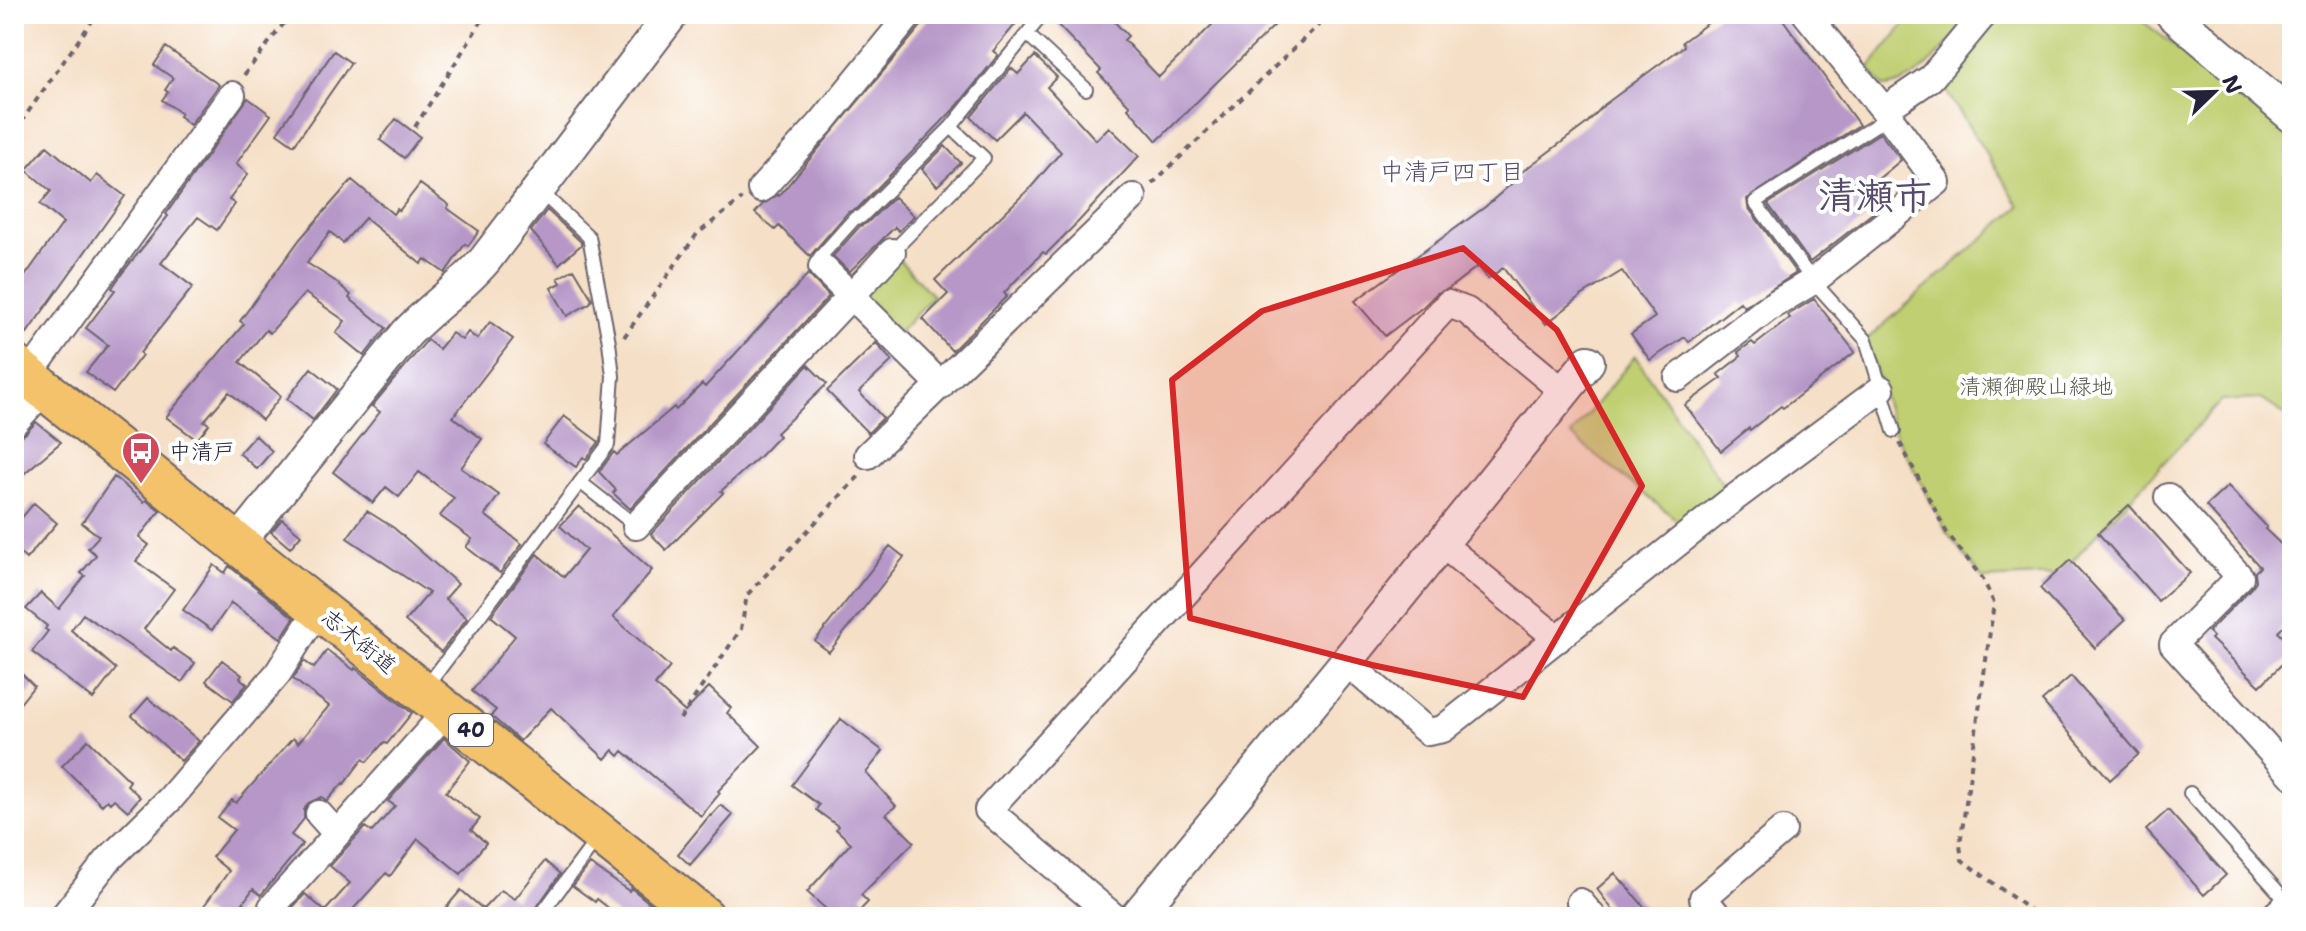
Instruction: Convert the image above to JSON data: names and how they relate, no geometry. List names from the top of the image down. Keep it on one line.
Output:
{"streets":{"main road":["志木街道","40"]},"districts":["中清戸四丁目","清瀬市"],"parks":["清瀬御殿山緑地"],"places":{"bus stop":["中清戸"]},"north":"top right"}
